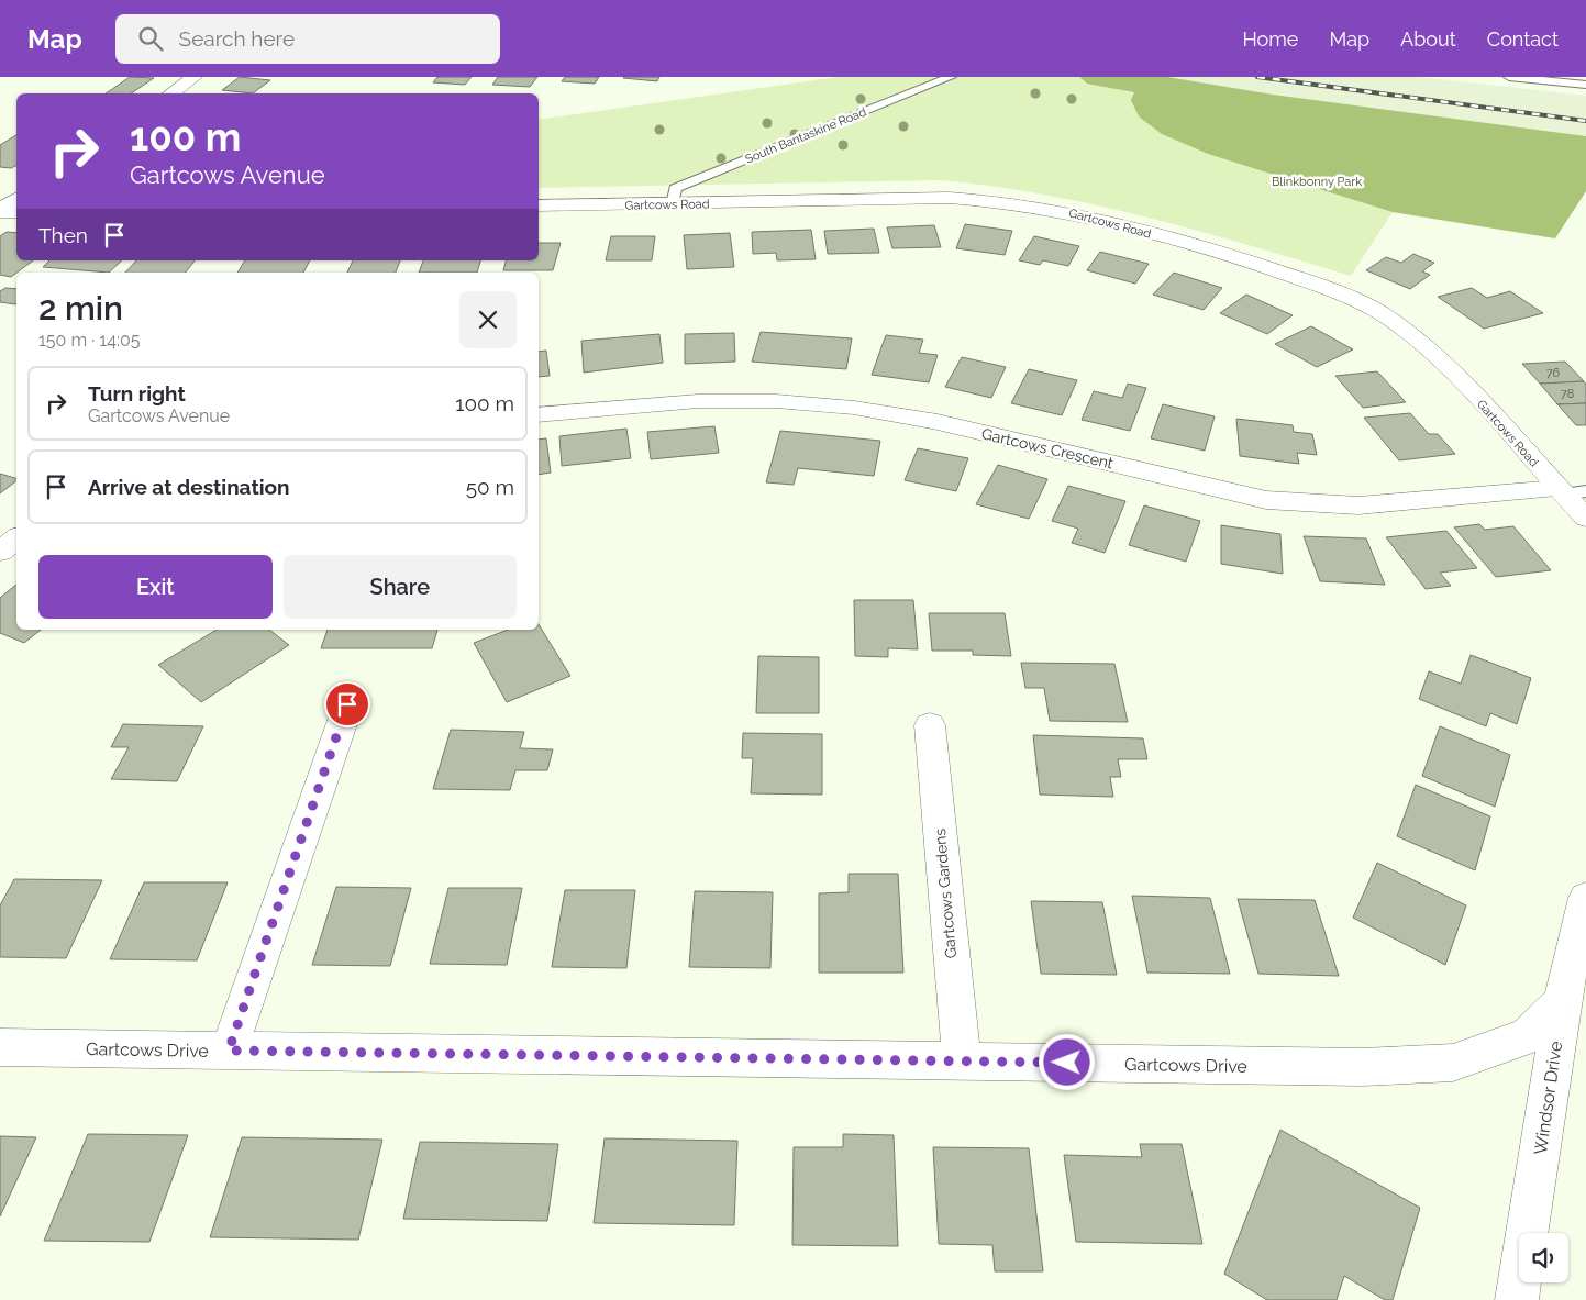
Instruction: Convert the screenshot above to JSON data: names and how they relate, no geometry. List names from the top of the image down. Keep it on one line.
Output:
{"streets":{"street":["Gartcows Road","Gartcows Crescent","Gartcows Gardens","Gartcows Drive","Windsor Drive"],"lane":["South Bantaskine Road"]},"crossings":[["South Bantaskine Road","Gartcows Road"],["Gartcows Road","Gartcows Crescent"],["Gartcows Gardens","Gartcows Drive"],["Gartcows Drive","Windsor Drive"]],"parks":["Blinkbonny Park"],"house_numbers":["76","78"],"page":{"header":"Map","search":"Search here","nav":["Home","Map","About","Contact"],"turn":["100 m","Gartcows Avenue"],"then":"Then","heading":["2 min","150 m · 14:05"],"list":[{"name":"Turn right","note":"Gartcows Avenue","value":"100 m"},{"name":"Arrive at destination","value":"50 m"}],"buttons":["Exit","Share"]}}
